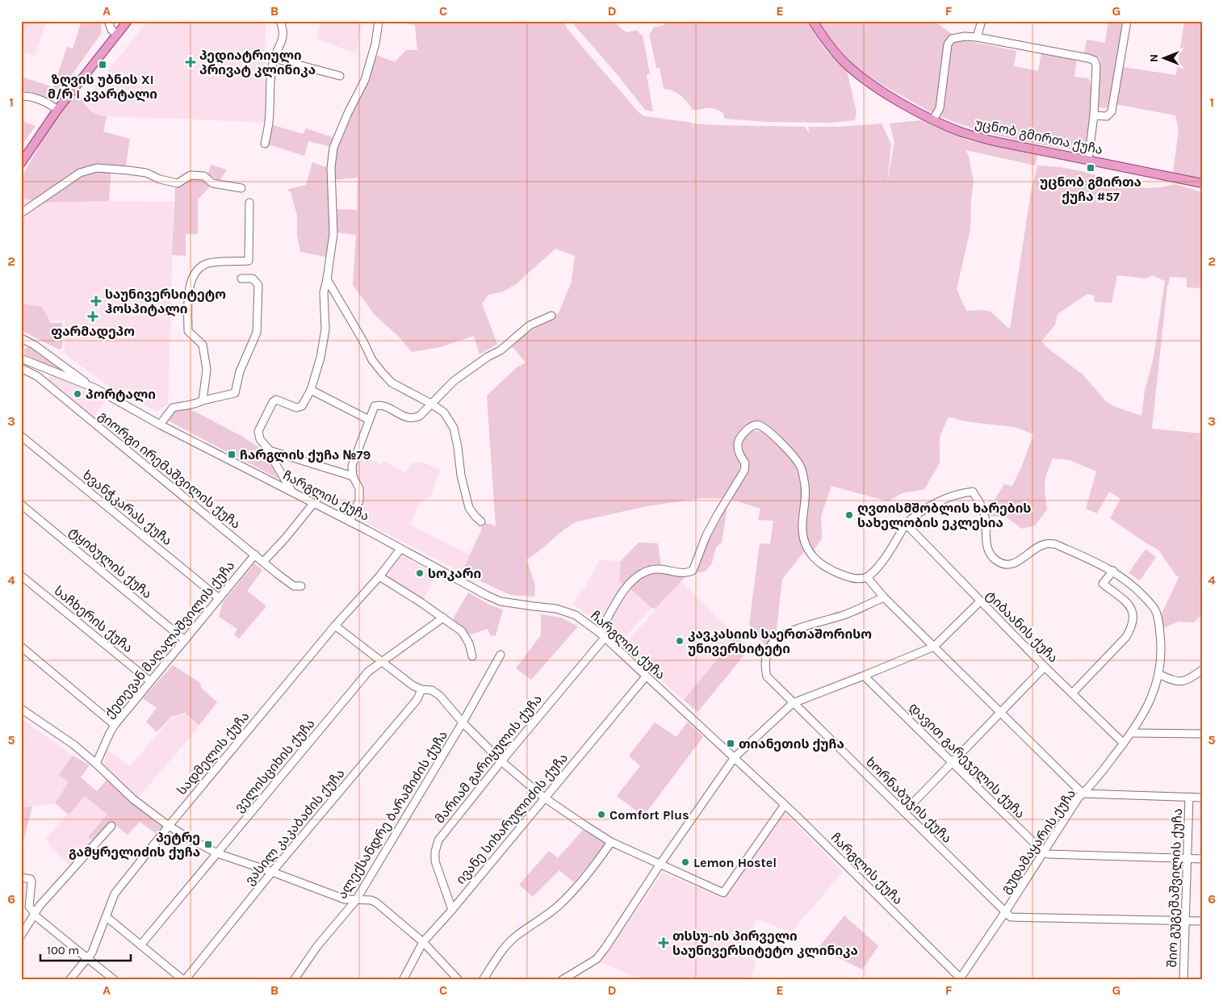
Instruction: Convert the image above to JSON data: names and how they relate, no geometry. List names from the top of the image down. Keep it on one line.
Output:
{"streets":{"main road":["უცნობ გმირთა ქუჩა"],"street":["გიორგი ირემაშვილის ქუჩა","ჩარგლის ქუჩა","ხვანჭკარას ქუჩა","ტყიბულის ქუჩა","საჩხერის ქუჩა","ტიბაანის ქუჩა","ქეთევან მაღალაშვილის ქუჩა","სადმელის ქუჩა","მარიამ გარიყულის ქუჩა","დავით გარეჯელის ქუჩა","ველისციხის ქუჩა","ხორნაბუჯის ქუჩა","ალექსანდრე ბარამიძის ქუჩა","ივანე სიხარულიძის ქუჩა","ვასილ კაკაბაძის ქუჩა","გუდამაყარის ქუჩა","შიო გუგეშაშვილის ქუჩა"]},"crossings":[["გიორგი ირემაშვილის ქუჩა","ქეთევან მაღალაშვილის ქუჩა"],["ჩარგლის ქუჩა","სადმელის ქუჩა"],["ჩარგლის ქუჩა","მარიამ გარიყულის ქუჩა"],["ჩარგლის ქუჩა","ივანე სიხარულიძის ქუჩა"],["ჩარგლის ქუჩა","გუდამაყარის ქუჩა"],["ხვანჭკარას ქუჩა","ქეთევან მაღალაშვილის ქუჩა"],["ტყიბულის ქუჩა","ქეთევან მაღალაშვილის ქუჩა"],["საჩხერის ქუჩა","ქეთევან მაღალაშვილის ქუჩა"],["ტიბაანის ქუჩა","გუდამაყარის ქუჩა"],["მარიამ გარიყულის ქუჩა","ივანე სიხარულიძის ქუჩა"],["დავით გარეჯელის ქუჩა","გუდამაყარის ქუჩა"],["ხორნაბუჯის ქუჩა","გუდამაყარის ქუჩა"],["ხორნაბუჯის ქუჩა","შიო გუგეშაშვილის ქუჩა"]],"places":{"health":["პედიატრიული პრივატ კლინიკა","საუნივერსიტეტო ჰოსპიტალი","ფარმადეპო","თსსუ-ის პირველი საუნივერსიტეტო კლინიკა"],"transit":["ზღვის უბნის XI მ/რ I კვარტალი","უცნობ გმირთა ქუჩა #57","ჩარგლის ქუჩა №79","თიანეთის ქუჩა","პეტრე გამყრელიძის ქუჩა"],"other":["პორტალი","ღვთისმშობლის ხარების სახელობის ეკლესია","სოკარი","კავკასიის საერთაშორისო უნივერსიტეტი","Comfort Plus","Lemon Hostel"]},"scale_bar":"100 m","north":"left","grid":{"columns":["A","B","C","D","E","F","G"],"rows":["1","2","3","4","5","6"]}}
